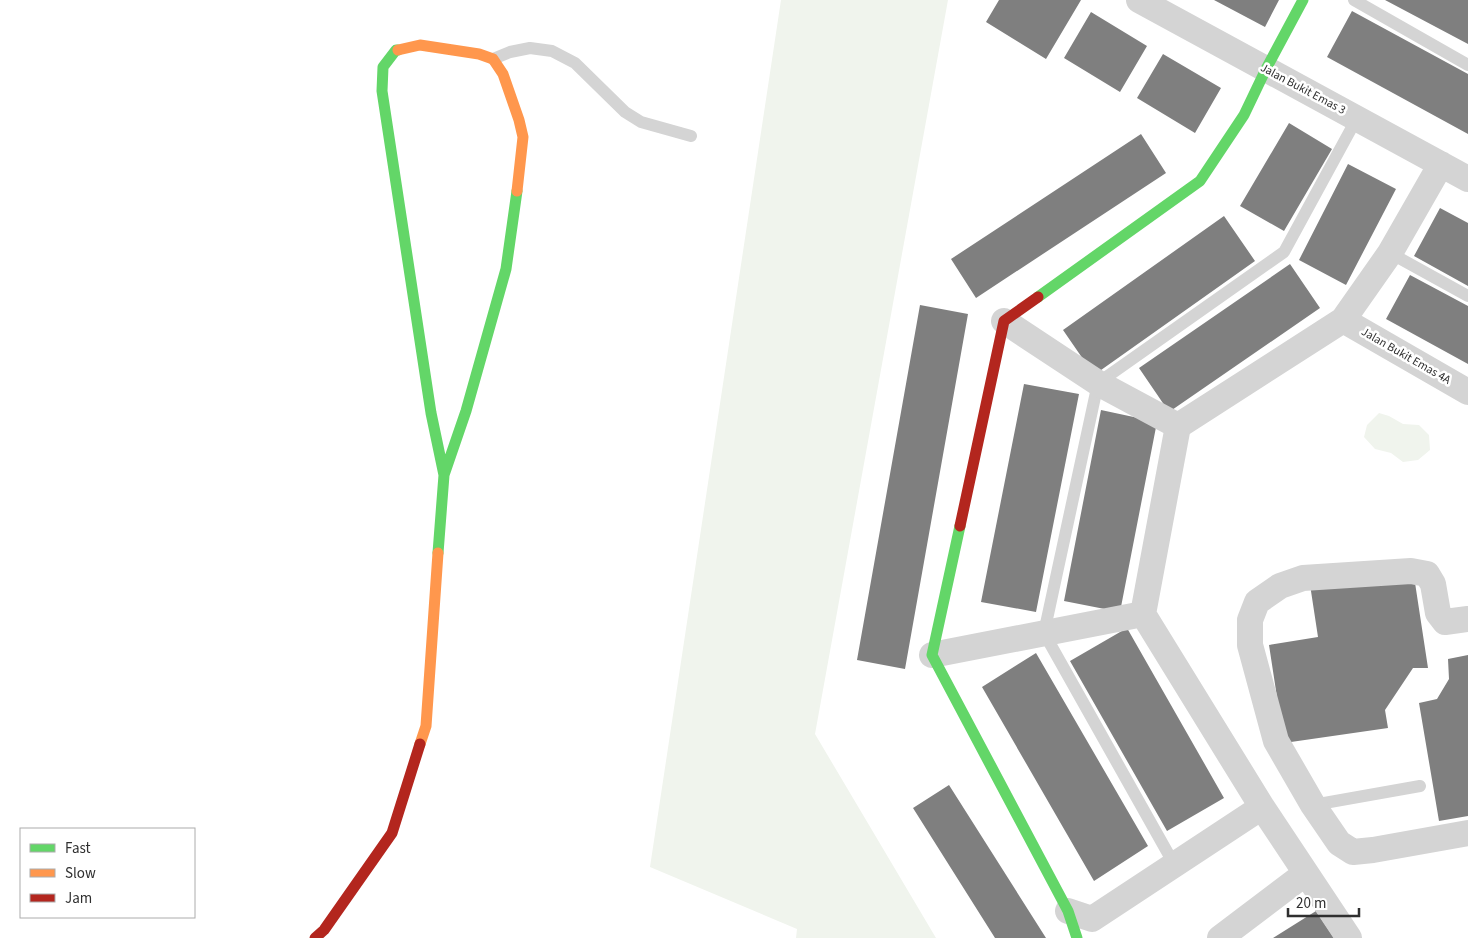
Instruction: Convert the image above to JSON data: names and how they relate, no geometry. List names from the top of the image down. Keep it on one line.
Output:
{"streets":{"street":["Jalan Bukit Emas 3","Jalan Bukit Emas 4A"]},"legend":["Fast","Slow","Jam"],"scale_bar":"20 m"}
